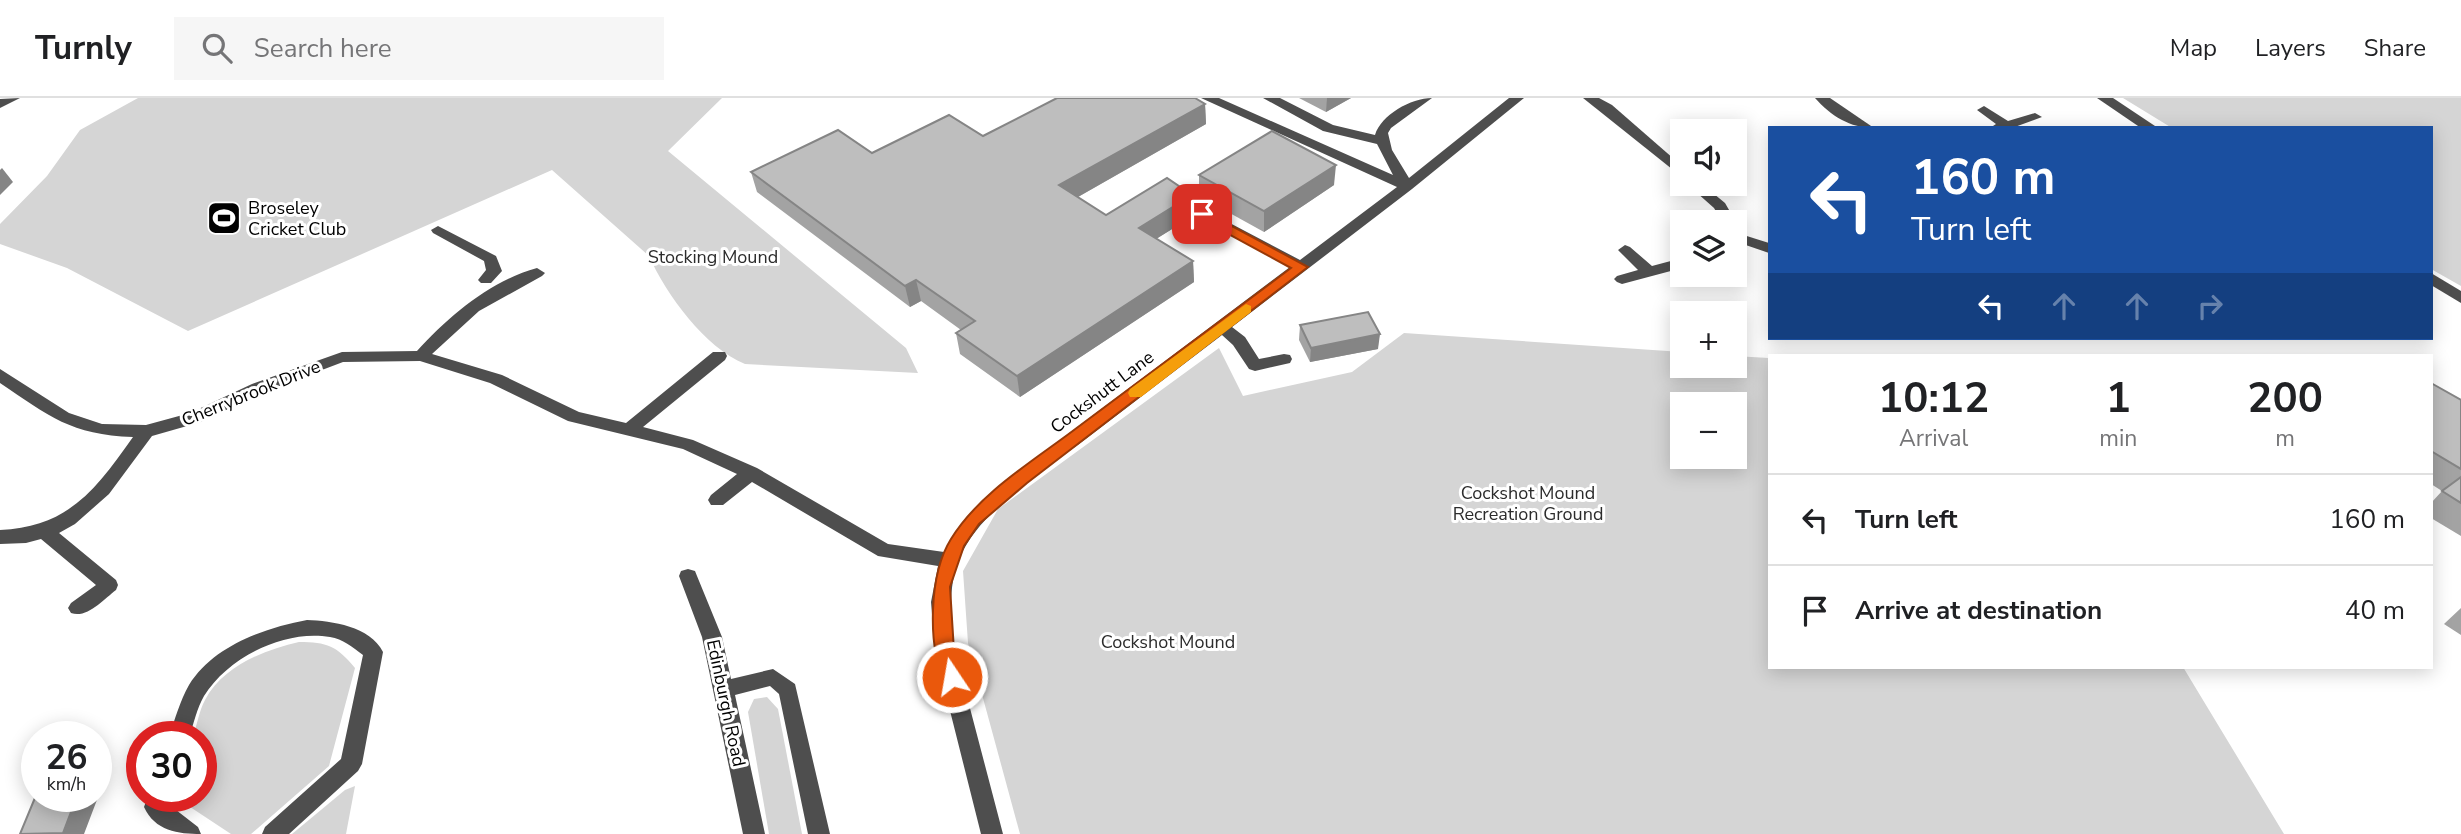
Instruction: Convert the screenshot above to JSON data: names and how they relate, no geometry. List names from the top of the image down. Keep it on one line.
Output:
{"streets":{"street":["Cockshutt Lane","Cherrybrook Drive","Edinburgh Road"]},"crossings":[["Cockshutt Lane","Cherrybrook Drive"]],"parks":["Stocking Mound","Cockshot Mound Recreation Ground","Cockshot Mound"],"places":{"sports":["Broseley Cricket Club"]},"page":{"header":"Turnly","search":"Search here","nav":["Map","Layers","Share"],"map_buttons":["+","−"],"turn":["160 m","Turn left"],"eta":["10:12","Arrival","1","min","200","m"],"list":[{"name":"Turn left","value":"160 m"},{"name":"Arrive at destination","value":"40 m"}],"speed":"26 km/h","limit":"30"}}
